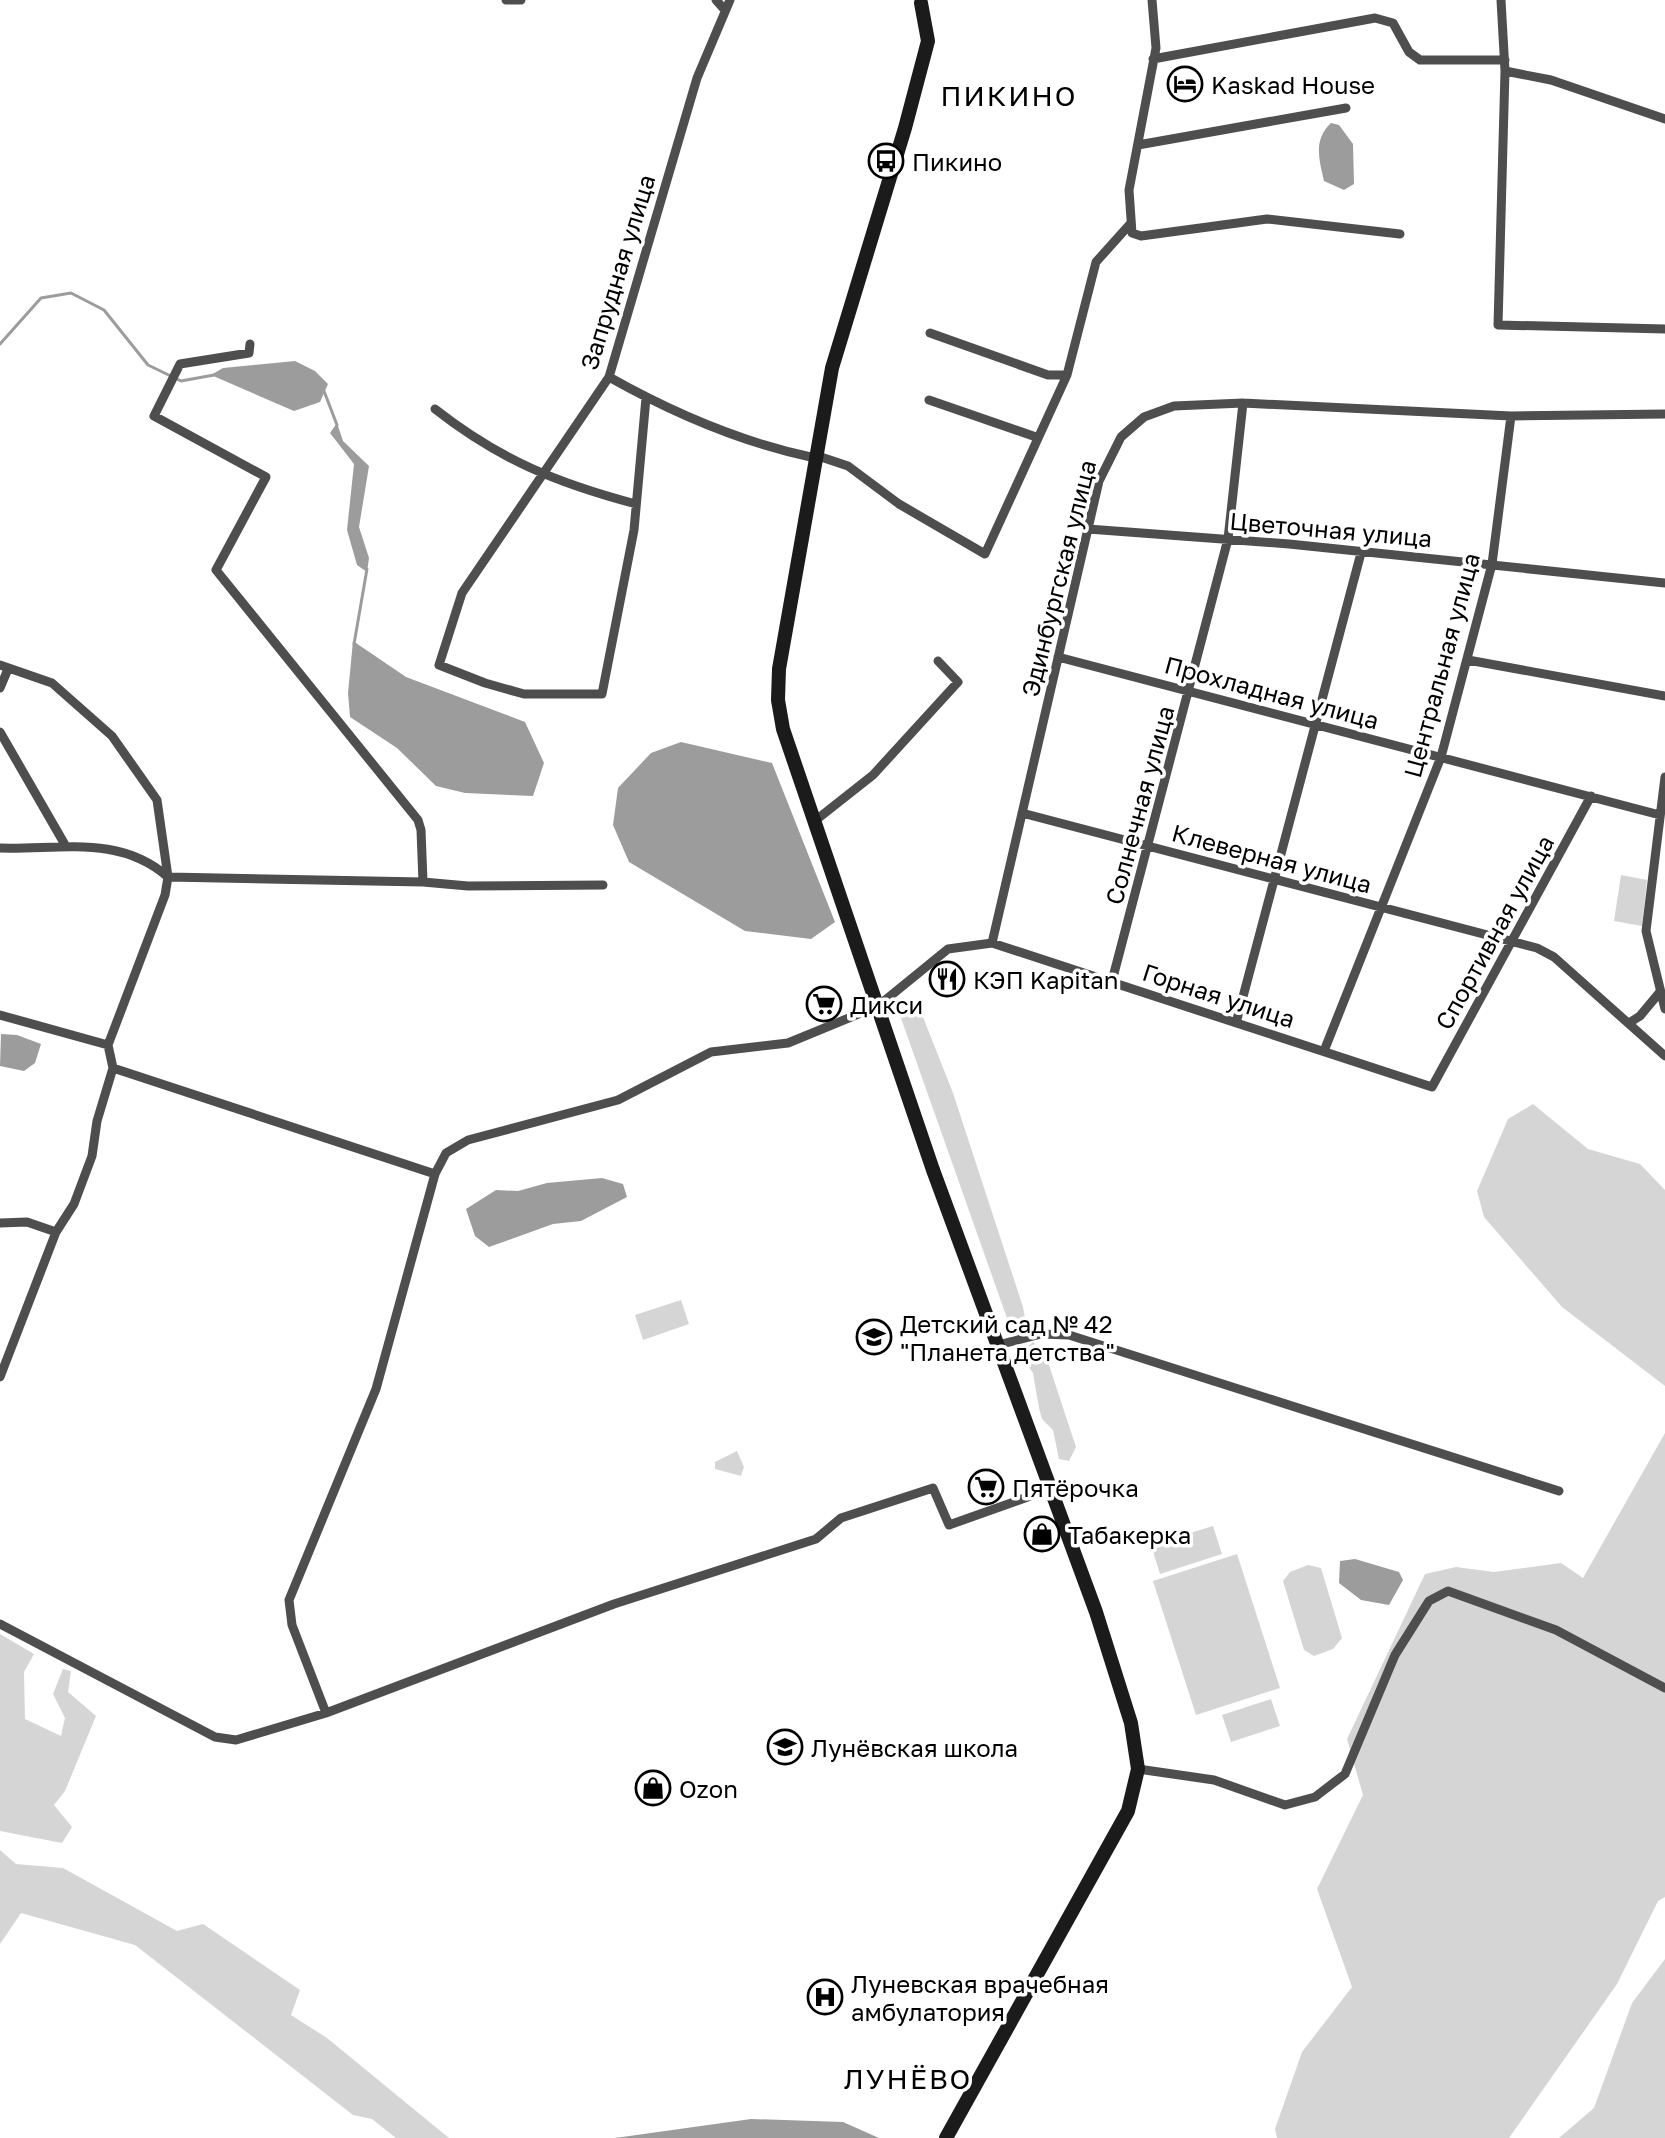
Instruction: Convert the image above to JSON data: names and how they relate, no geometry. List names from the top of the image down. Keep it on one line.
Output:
{"streets":{"street":["Запрудная улица","Цветочная улица","Эдинбургская улица","Центральная улица","Прохладная улица","Солнечная улица","Клеверная улица","Спортивная улица","Горная улица"]},"crossings":[["Цветочная улица","Эдинбургская улица"],["Цветочная улица","Центральная улица"],["Цветочная улица","Солнечная улица"],["Эдинбургская улица","Центральная улица"],["Эдинбургская улица","Прохладная улица"],["Эдинбургская улица","Солнечная улица"],["Эдинбургская улица","Клеверная улица"],["Эдинбургская улица","Горная улица"],["Центральная улица","Прохладная улица"],["Центральная улица","Клеверная улица"],["Центральная улица","Горная улица"],["Прохладная улица","Солнечная улица"],["Прохладная улица","Спортивная улица"],["Солнечная улица","Клеверная улица"],["Солнечная улица","Горная улица"],["Клеверная улица","Спортивная улица"],["Спортивная улица","Горная улица"]],"districts":["ПИКИНО","ЛУНЁВО"],"places":{"hotel":["Kaskad House"],"bus stop":["Пикино"],"restaurant":["КЭП Kapitan"],"supermarket":["Дикси","Пятёрочка"],"school or university":["Детский сад № 42 \"Планета детства\"","Лунёвская школа"],"shop":["Табакерка","Ozon"],"hospital":["Луневская врачебная амбулатория"]}}
